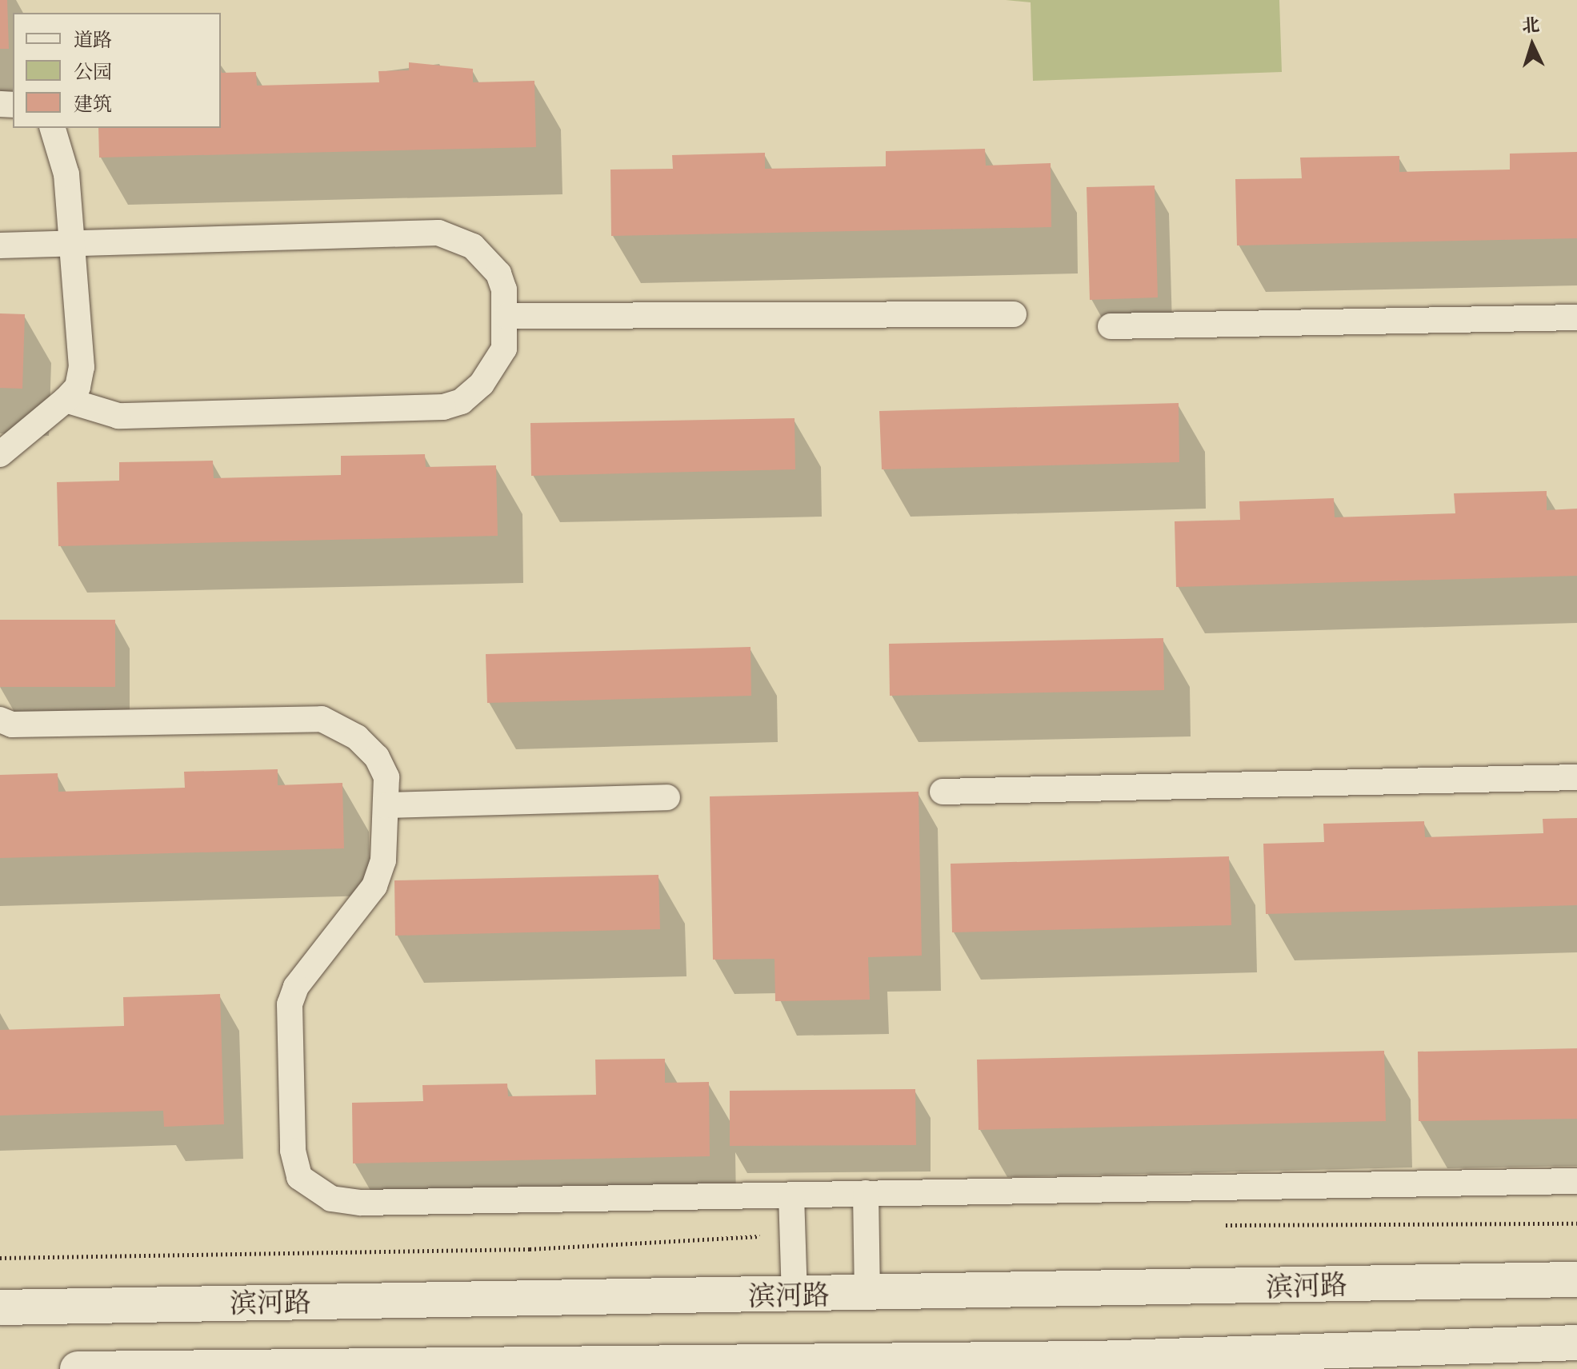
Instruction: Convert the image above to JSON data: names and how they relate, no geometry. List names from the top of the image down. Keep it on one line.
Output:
{"streets":{"main road":["滨河路"]},"legend":["道路","公园","建筑"],"north":"top"}
